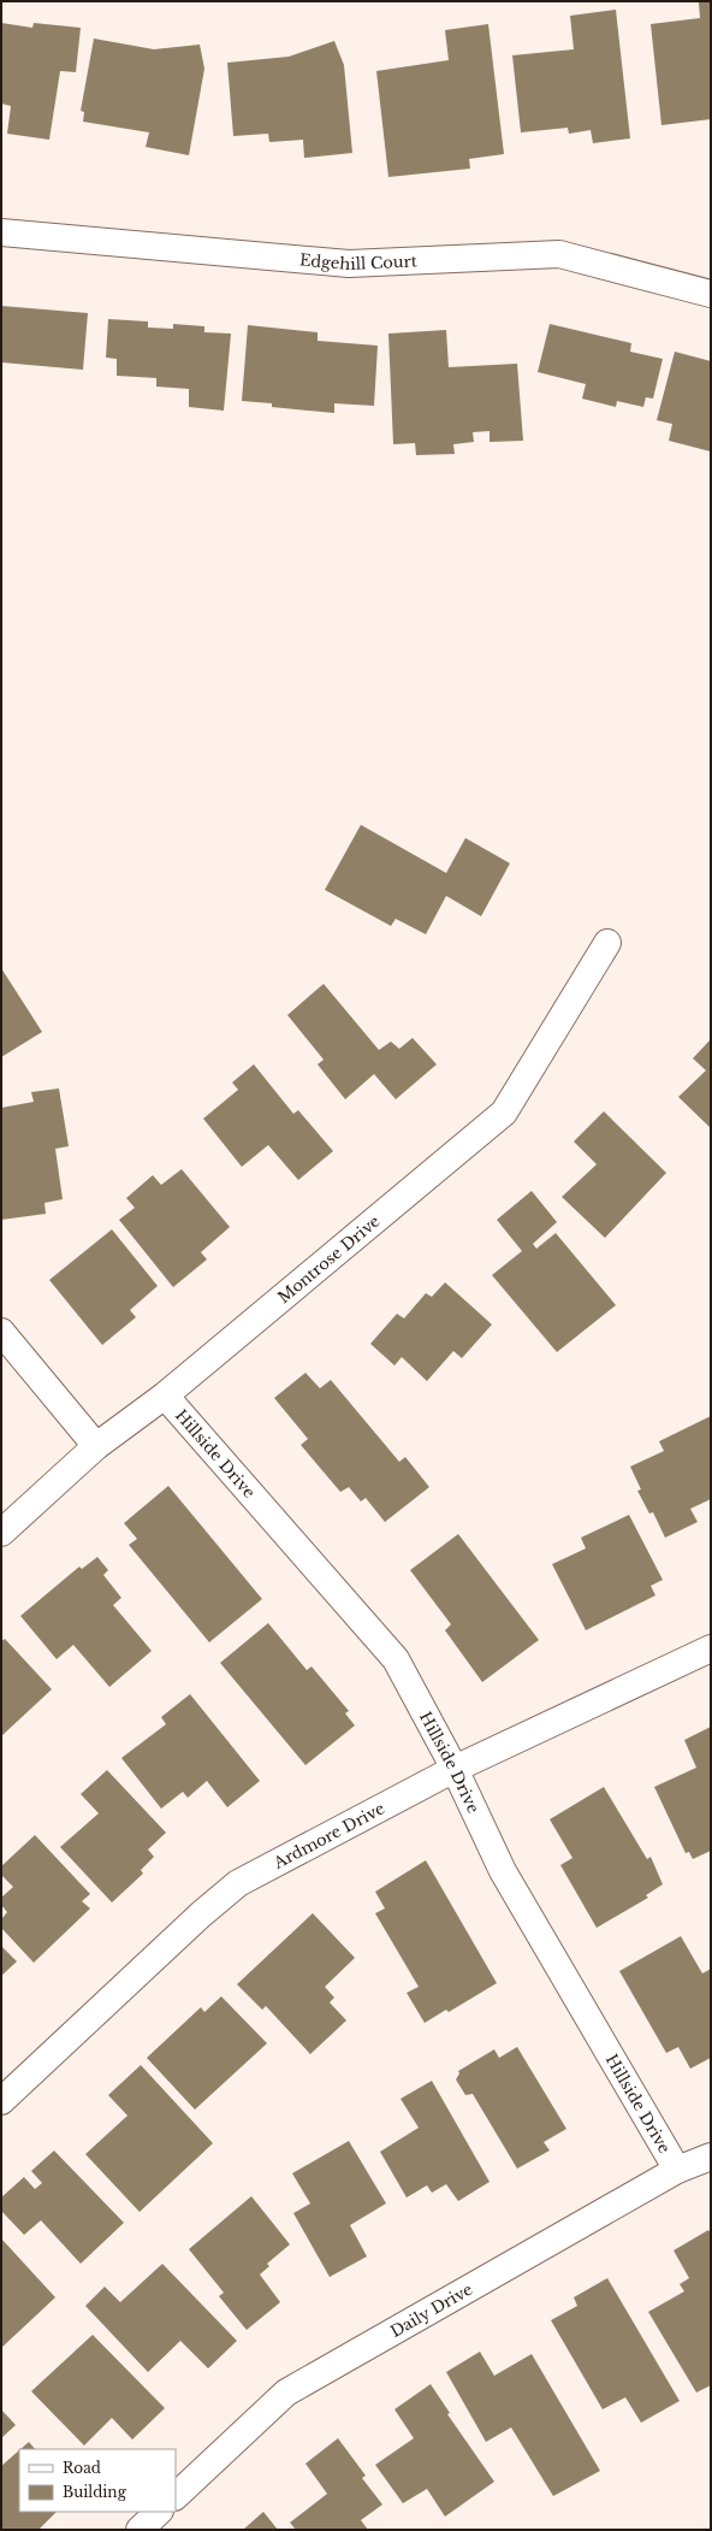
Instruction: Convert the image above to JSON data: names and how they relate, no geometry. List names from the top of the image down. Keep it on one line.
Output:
{"streets":{"street":["Edgehill Court","Montrose Drive","Hillside Drive","Ardmore Drive","Daily Drive"]},"crossings":[["Montrose Drive","Hillside Drive"],["Hillside Drive","Ardmore Drive"],["Hillside Drive","Daily Drive"]],"legend":["Road","Building"]}
